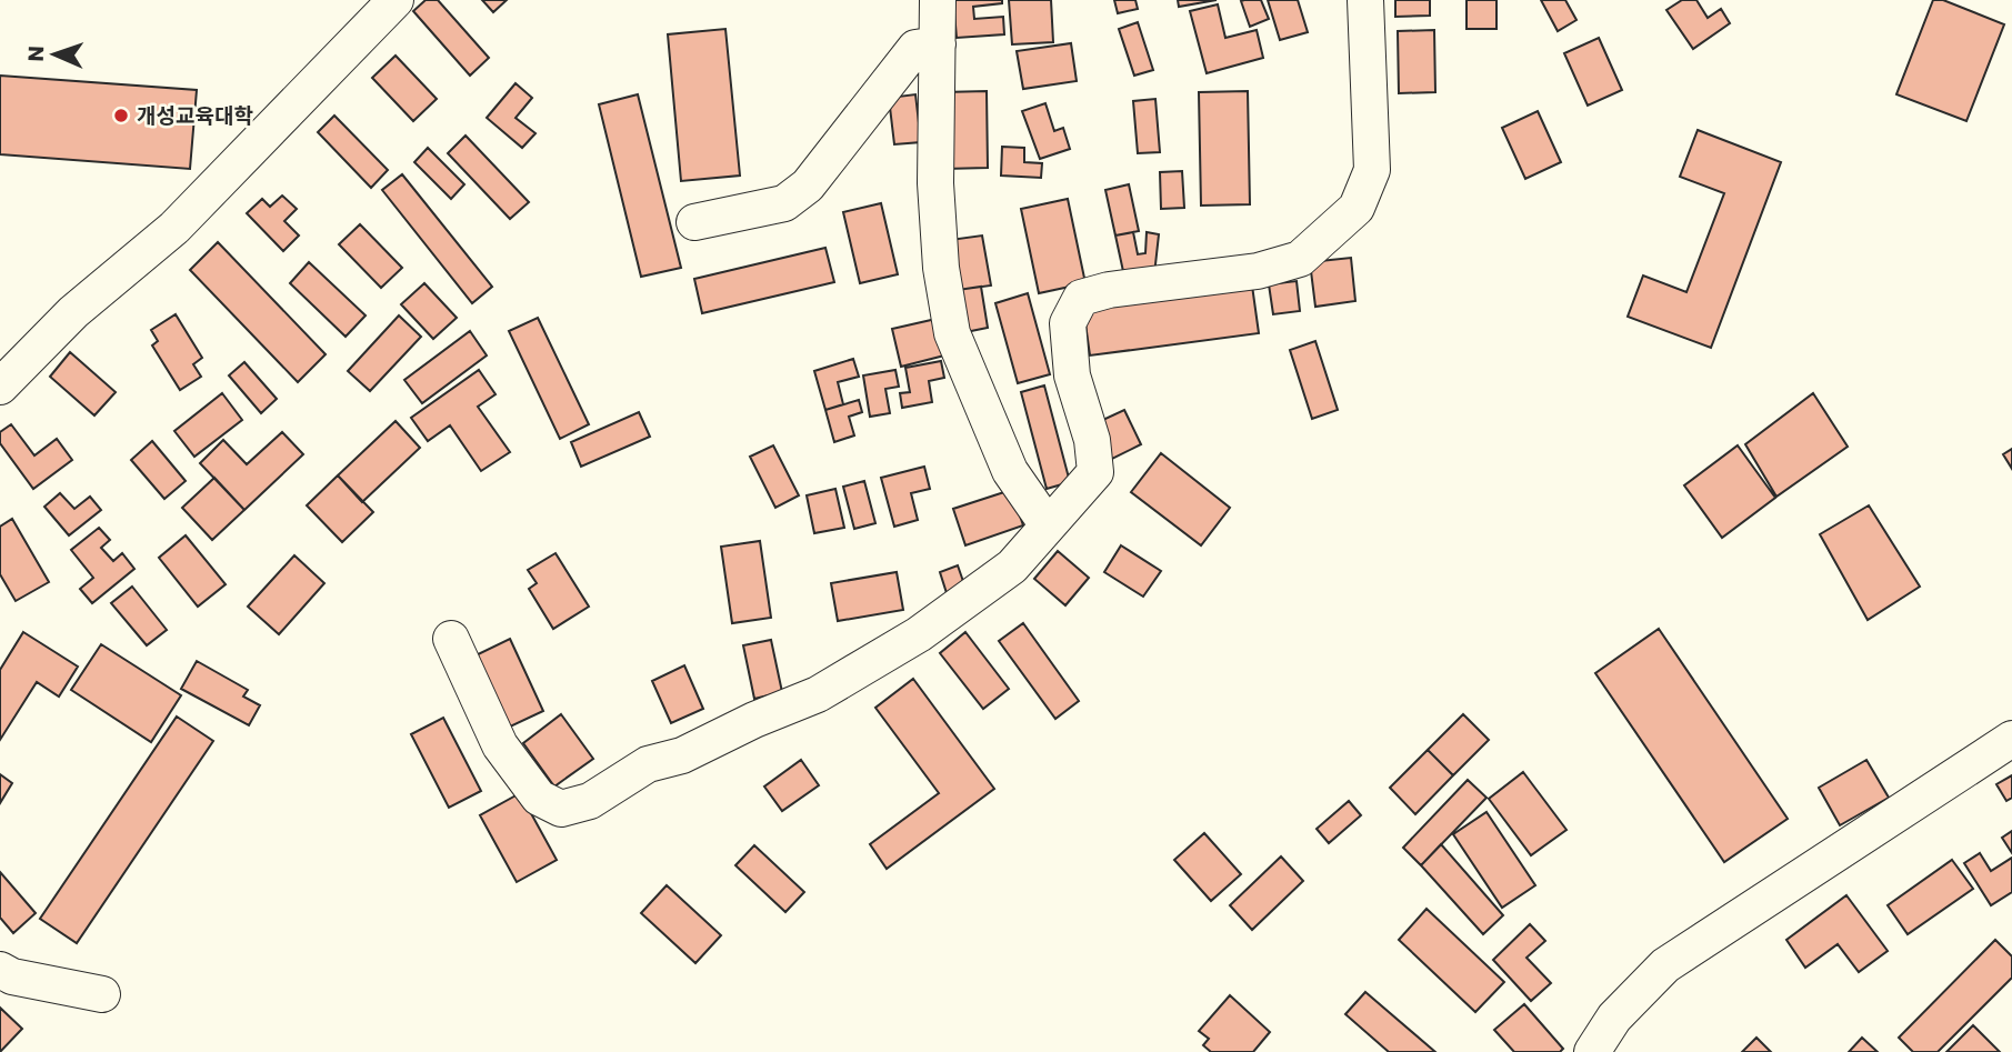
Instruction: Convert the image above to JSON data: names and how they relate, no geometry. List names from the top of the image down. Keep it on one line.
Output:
{"places":["개성교육대학"],"north":"left"}
